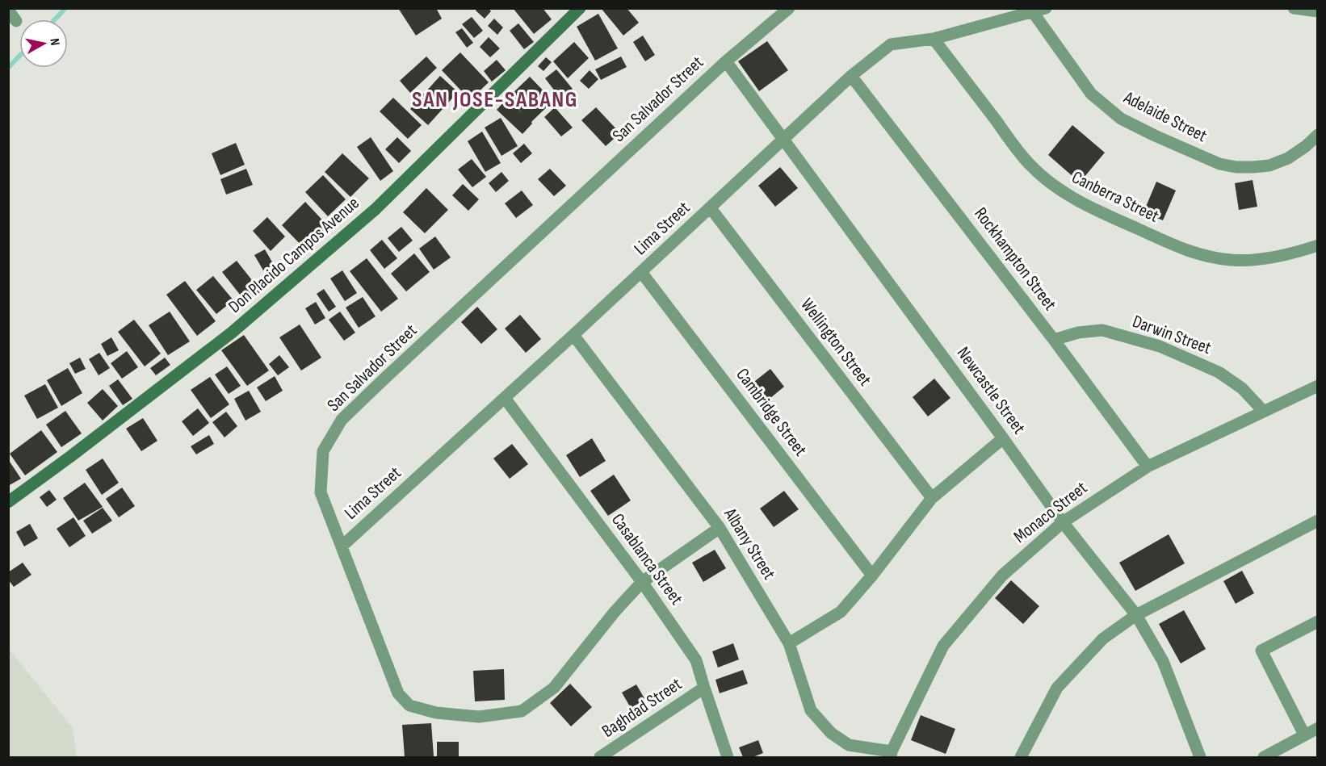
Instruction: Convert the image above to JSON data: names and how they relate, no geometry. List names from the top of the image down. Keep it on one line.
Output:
{"streets":{"main road":["Don Placido Campos Avenue"],"street":["San Salvador Street","Adelaide Street","Canberra Street","Lima Street","Rockhampton Street","Darwin Street","Wellington Street","Newcastle Street","Cambridge Street","Monaco Street","Albany Street","Casablanca Street","Baghdad Street"]},"crossings":[["San Salvador Street","Lima Street"],["San Salvador Street","Newcastle Street"],["San Salvador Street","Albany Street"],["San Salvador Street","Casablanca Street"],["Adelaide Street","Lima Street"],["Canberra Street","Lima Street"],["Lima Street","Rockhampton Street"],["Lima Street","Wellington Street"],["Lima Street","Newcastle Street"],["Lima Street","Cambridge Street"],["Lima Street","Albany Street"],["Lima Street","Casablanca Street"],["Rockhampton Street","Darwin Street"],["Rockhampton Street","Monaco Street"],["Darwin Street","Monaco Street"],["Newcastle Street","Monaco Street"],["Monaco Street","Albany Street"],["Casablanca Street","Baghdad Street"]],"districts":["SAN JOSE-SABANG"],"north":"right"}
